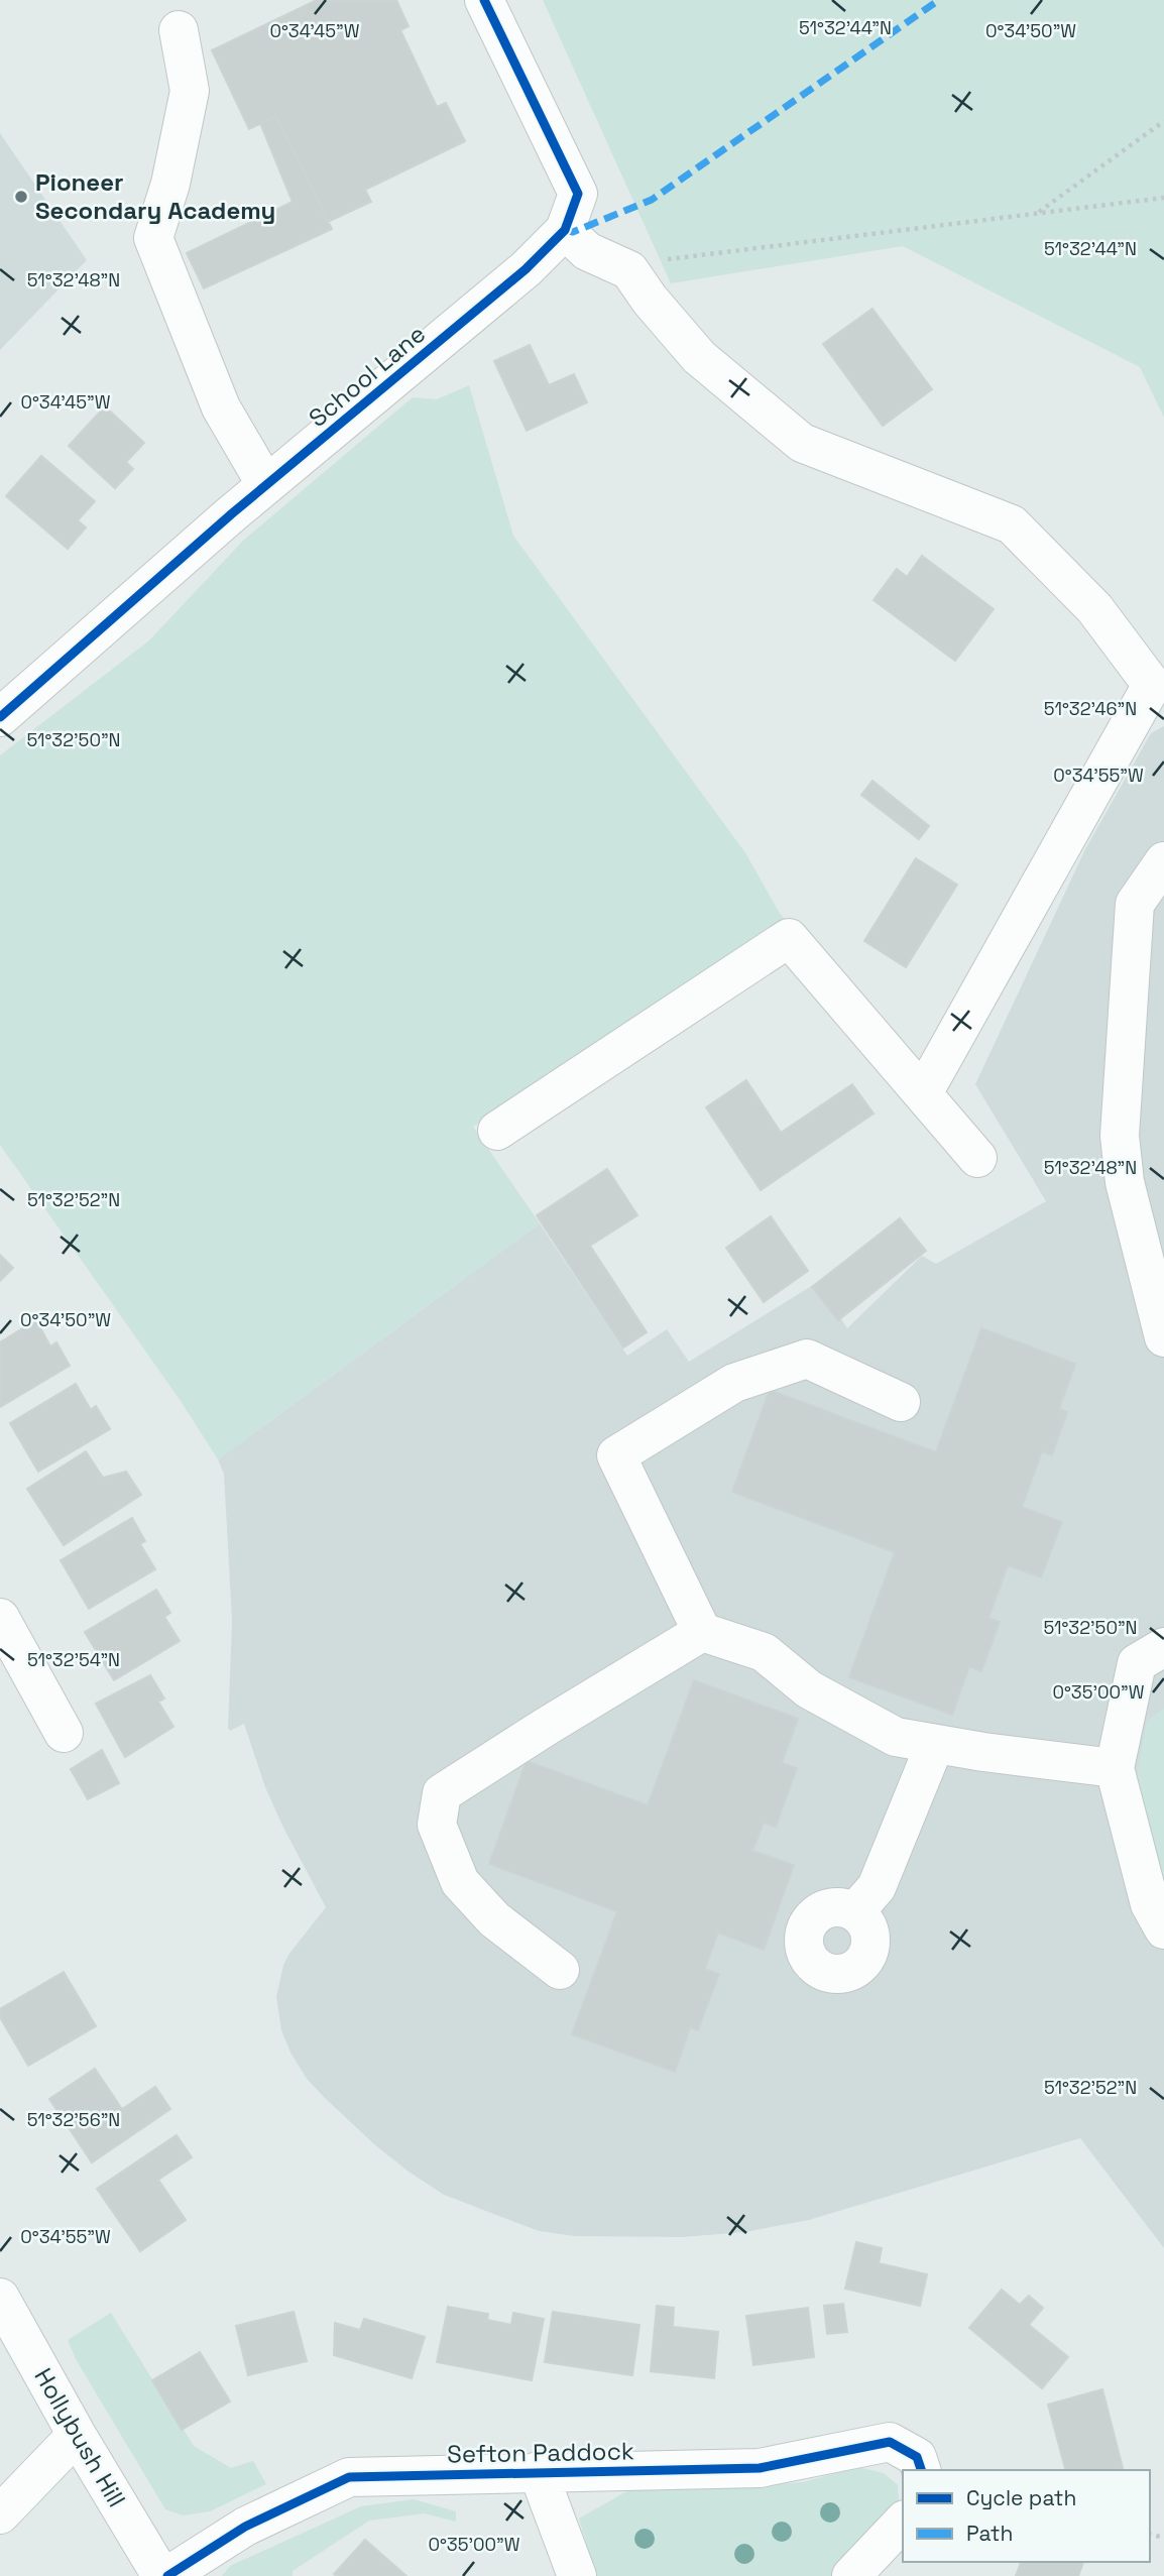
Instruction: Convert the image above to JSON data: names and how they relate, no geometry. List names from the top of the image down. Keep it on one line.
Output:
{"streets":{"street":["School Lane","Hollybush Hill","Sefton Paddock"]},"places":["Pioneer Secondary Academy"],"legend":["Cycle path","Path"],"coordinates":["51°32'44\"N","0°34'45\"W","0°34'50\"W","51°32'48\"N","51°32'46\"N","51°32'50\"N","0°34'55\"W","51°32'52\"N","51°32'54\"N","0°35'00\"W","51°32'56\"N"]}
